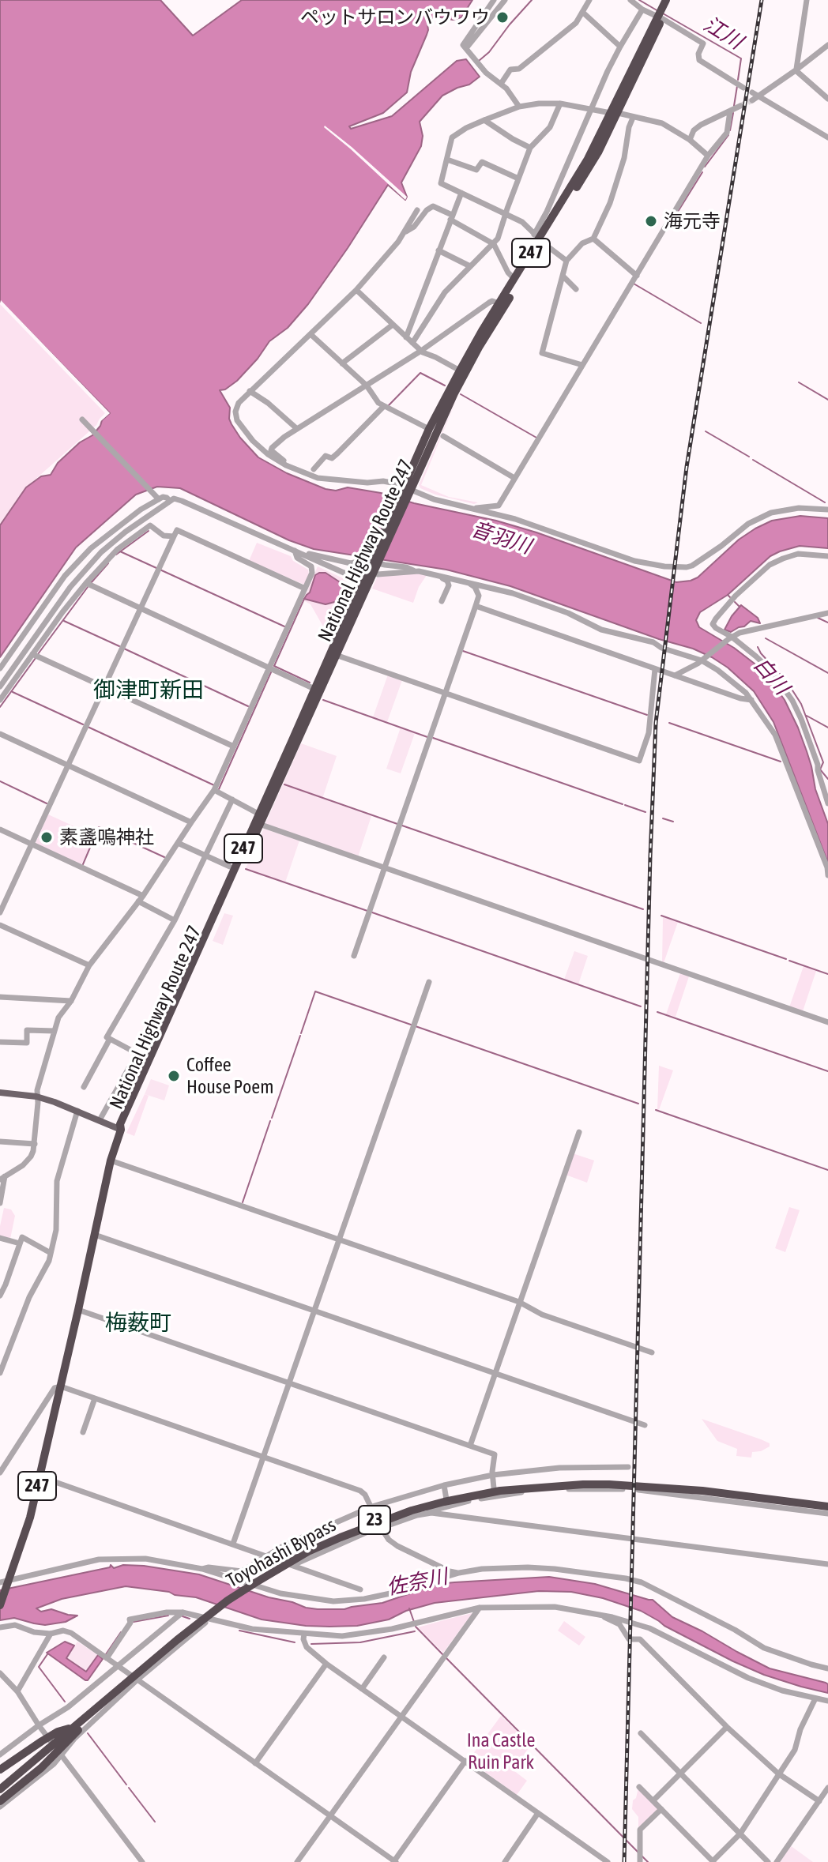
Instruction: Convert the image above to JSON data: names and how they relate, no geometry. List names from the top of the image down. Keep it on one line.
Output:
{"streets":{"highway":["247","National Highway Route 247","23","Toyohashi Bypass"]},"crossings":[["247","National Highway Route 247"]],"districts":["御津町新田","梅薮町"],"water":["江川","音羽川","白川","佐奈川"],"parks":["Ina Castle Ruin Park"],"places":["ペットサロンバウワウ","海元寺","素盞嗚神社","Coffee House Poem"]}
